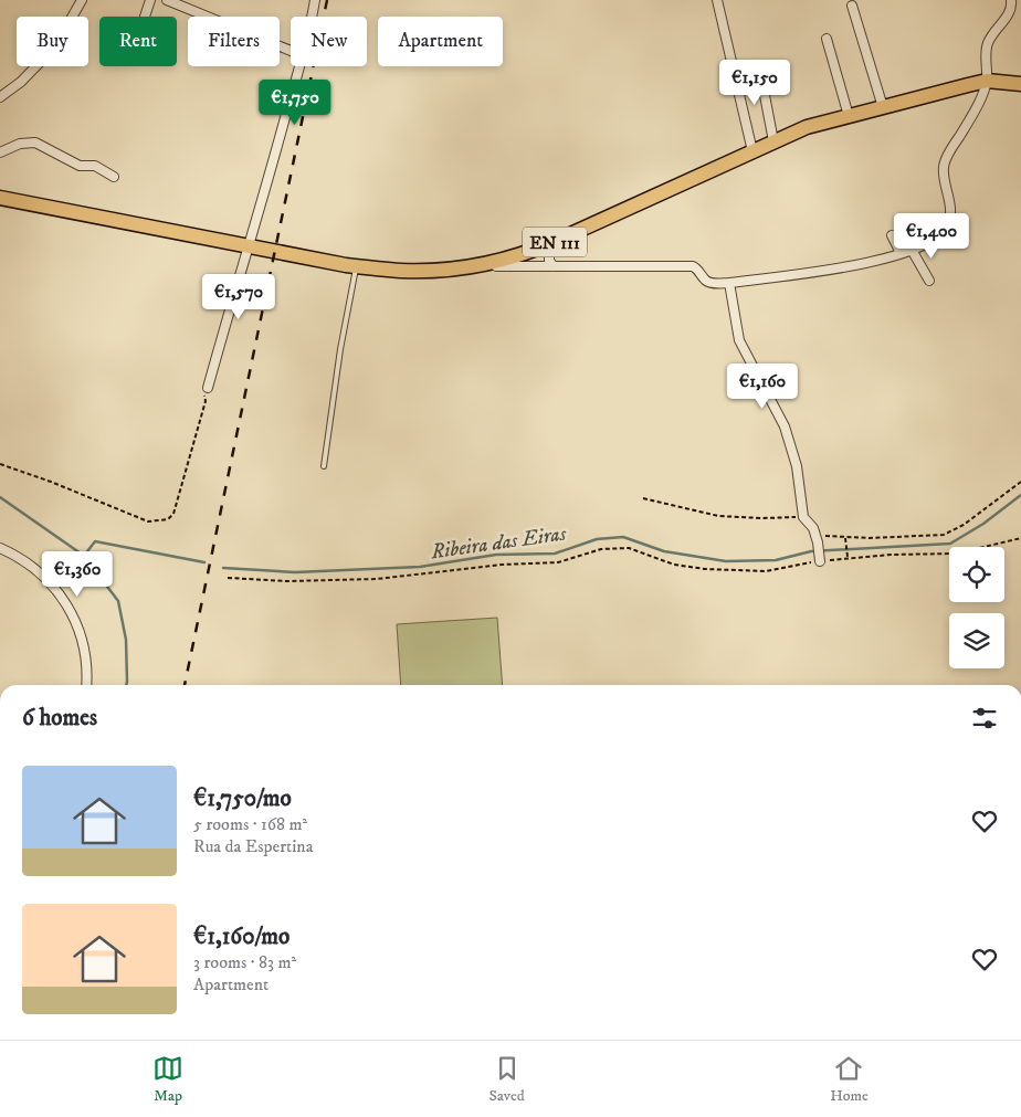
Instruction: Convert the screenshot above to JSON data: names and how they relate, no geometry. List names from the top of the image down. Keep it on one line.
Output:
{"streets":{"main road":["EN 111"]},"water":["Ribeira das Eiras"],"page":{"chip":["Buy","Rent","Filters","New","Apartment"],"price":["€1,150","€1,750","€1,400","€1,570","€1,160","€1,360"],"heading":"6 homes","list":[{"name":"€1,750/mo","note":"5 rooms · 168 m² · Rua da Espertina"},{"name":"€1,160/mo","note":"3 rooms · 83 m² · Apartment"}],"tabs":["Map","Saved","Home"]}}
